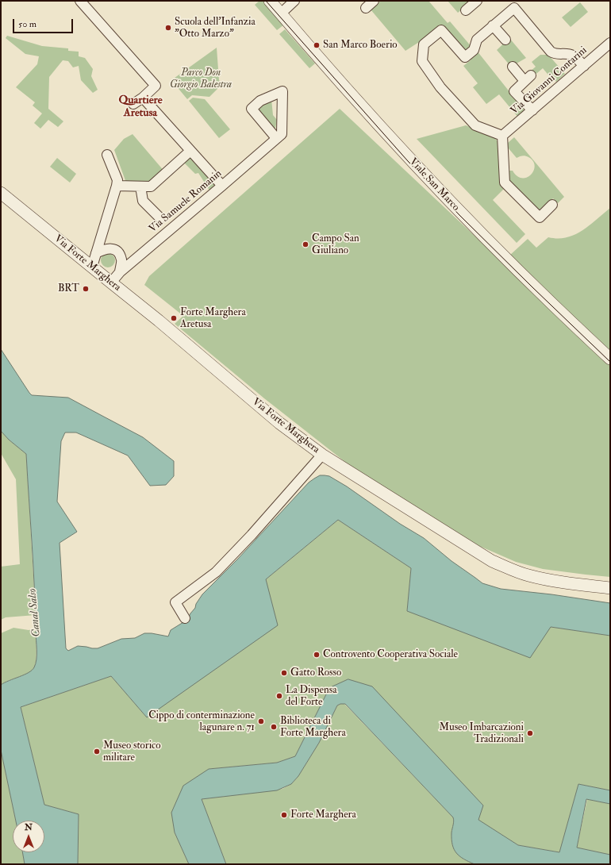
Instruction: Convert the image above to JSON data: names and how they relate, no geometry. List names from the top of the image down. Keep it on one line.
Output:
{"streets":{"street":["Via Giovanni Contarini","Viale San Marco","Via Samuele Romanin","Via Forte Marghera"]},"crossings":[["Via Samuele Romanin","Via Forte Marghera"]],"districts":["Quartiere Aretusa"],"water":["Canal Salso"],"parks":["Parco Don Giorgio Balestra"],"places":["Scuola dell'Infanzia \"Otto Marzo\"","San Marco Boerio","Campo San Giuliano","BRT","Forte Marghera Aretusa","Controvento Cooperativa Sociale","Gatto Rosso","La Dispensa del Forte","Cippo di conterminazione lagunare n. 71","Biblioteca di Forte Marghera","Museo Imbarcazioni Tradizionali","Museo storico militare","Forte Marghera"],"scale_bar":"50 m","north":"top"}
